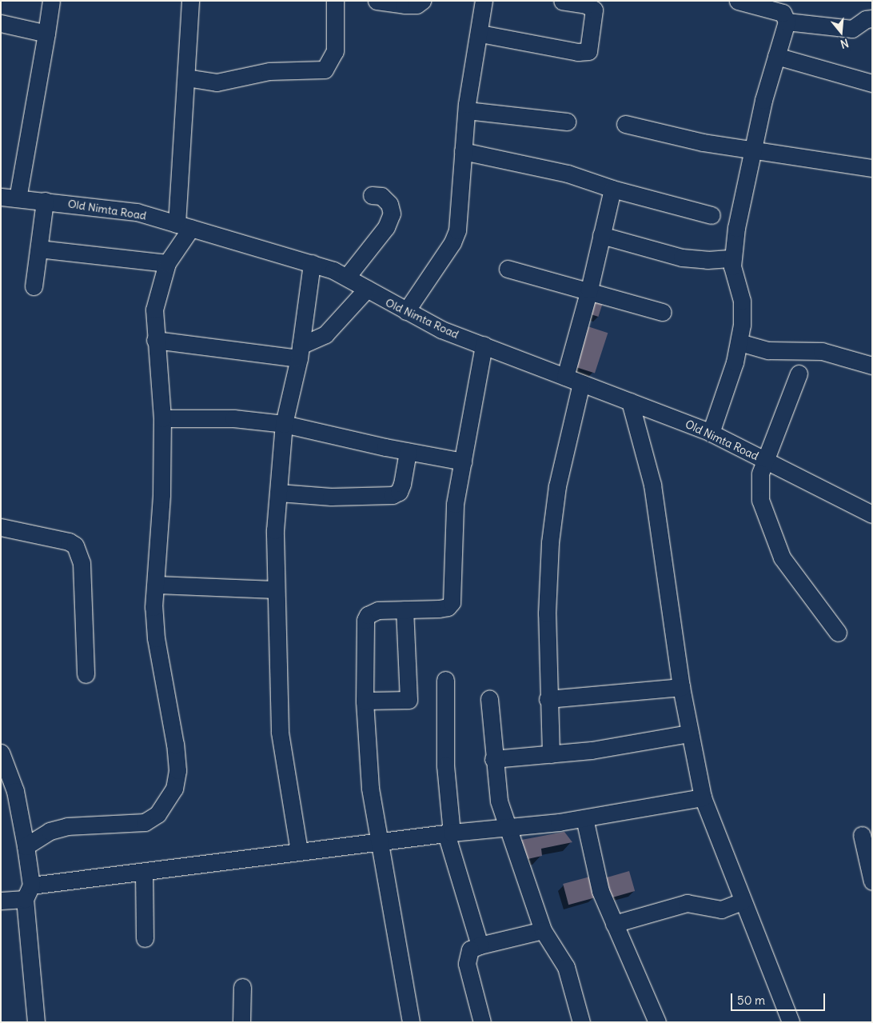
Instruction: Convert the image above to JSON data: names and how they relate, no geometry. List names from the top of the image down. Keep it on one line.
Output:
{"streets":{"street":["Old Nimta Road"]},"scale_bar":"50 m","north":"bottom"}
